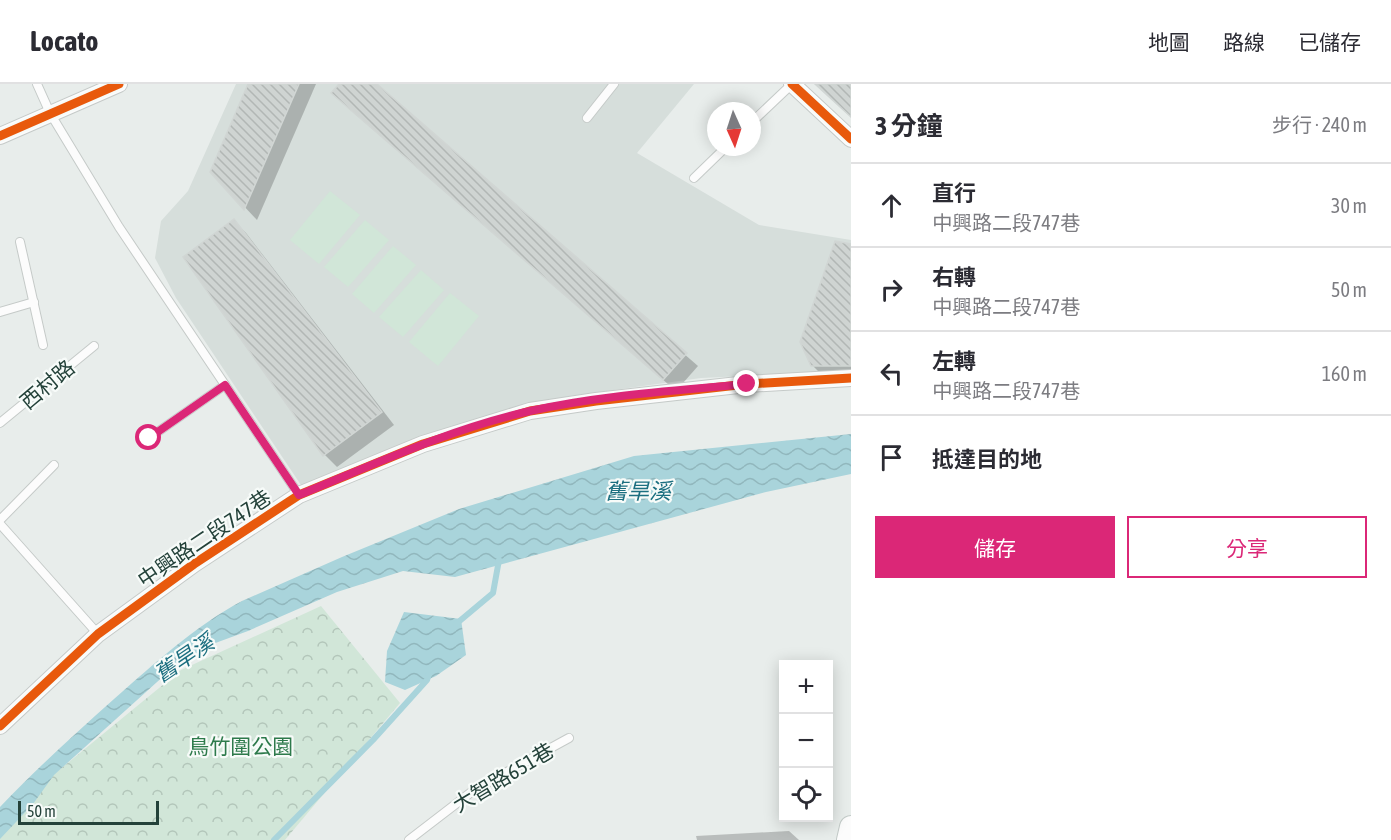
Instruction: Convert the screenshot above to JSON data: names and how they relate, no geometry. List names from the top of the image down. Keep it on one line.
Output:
{"streets":{"street":["中興路二段747巷"],"lane":["西村路","大智路651巷"]},"water":["舊旱溪"],"parks":["鳥竹圍公園"],"scale_bar":"50 m","north":"bottom","page":{"header":"Locato","nav":["地圖","路線","已儲存"],"heading":["3 分鐘","步行 · 240 m"],"list":[["直行","中興路二段747巷","30 m"],["右轉","中興路二段747巷","50 m"],["左轉","中興路二段747巷","160 m"],"抵達目的地"],"buttons":["儲存","分享"],"map_buttons":["+","−"],"scale":"50 m"}}
